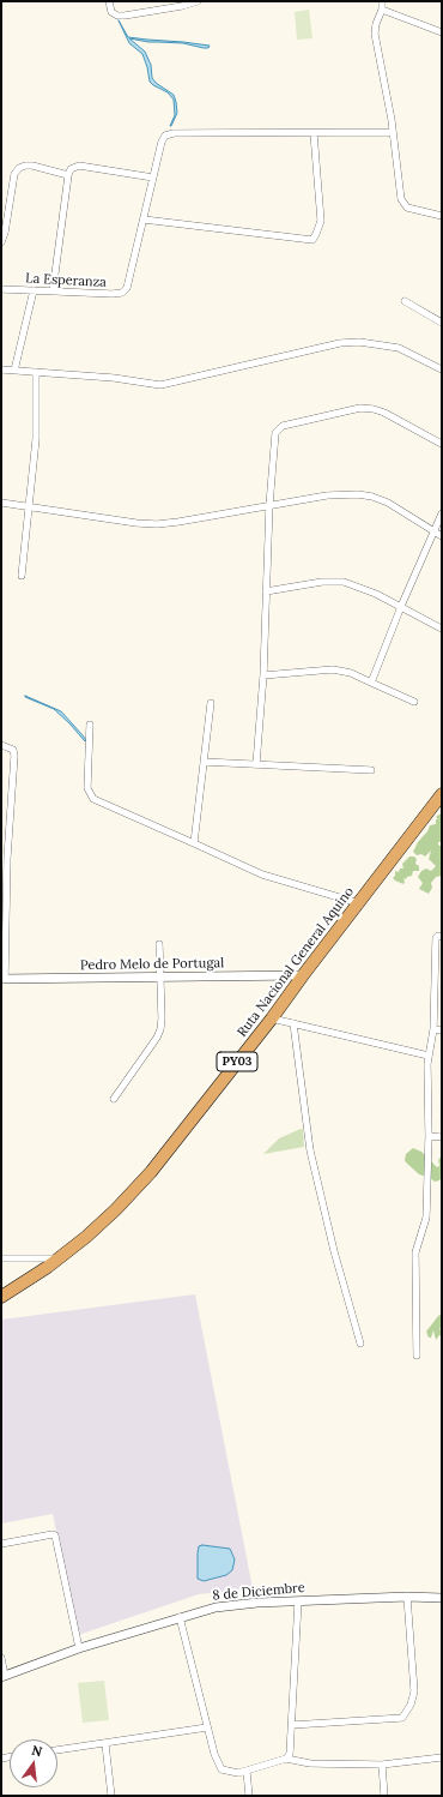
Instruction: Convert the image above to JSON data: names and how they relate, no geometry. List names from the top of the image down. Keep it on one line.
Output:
{"streets":{"highway":["Ruta Nacional General Aquino","PY03"],"street":["La Esperanza","Pedro Melo de Portugal","8 de Diciembre"]},"crossings":[["Ruta Nacional General Aquino","Pedro Melo de Portugal"]],"north":"top"}
